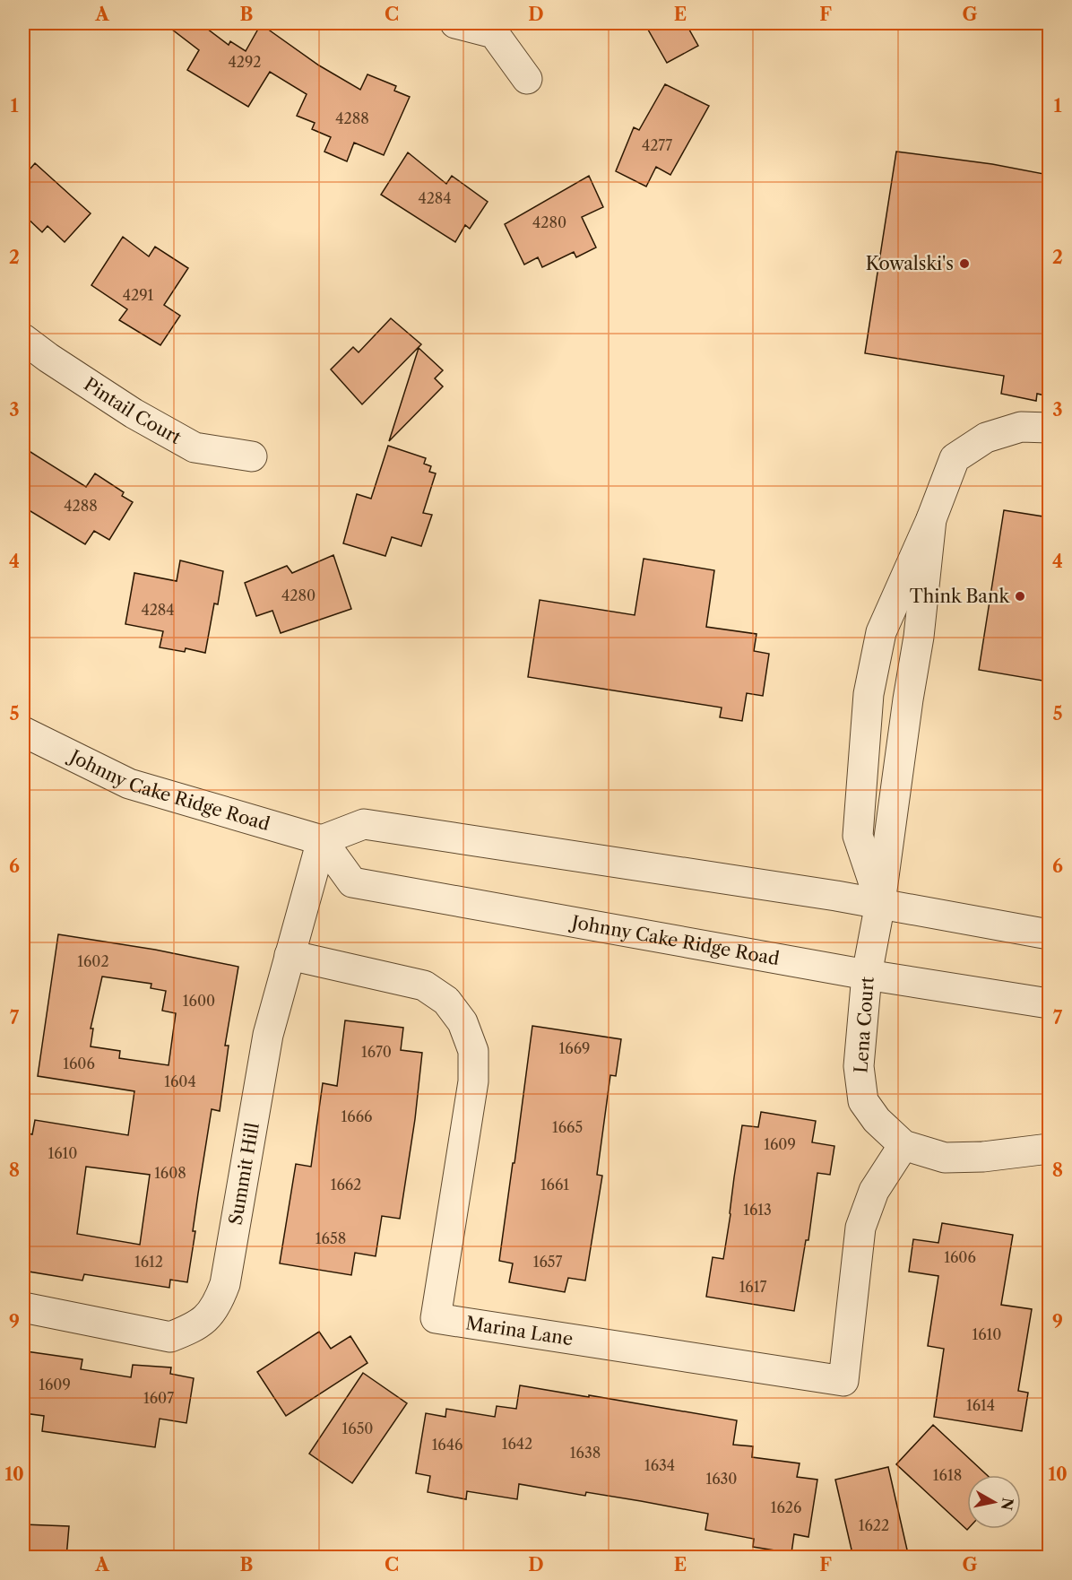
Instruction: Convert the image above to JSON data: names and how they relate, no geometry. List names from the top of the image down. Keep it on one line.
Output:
{"streets":{"street":["Pintail Court","Johnny Cake Ridge Road","Lena Court","Summit Hill","Marina Lane"]},"crossings":[["Johnny Cake Ridge Road","Lena Court"],["Johnny Cake Ridge Road","Summit Hill"],["Lena Court","Marina Lane"],["Summit Hill","Marina Lane"]],"places":["Kowalski's","Think Bank"],"house_numbers":["4292","4288","4277","4284","4280","4291","4288","4280","4284","1602","1600","1669","1670","1606","1604","1666","1665","1609","1610","1608","1662","1661","1613","1658","1606","1612","1657","1617","1610","1609","1607","1614","1650","1642","1646","1638","1634","1618","1630","1626","1622"],"north":"right","grid":{"columns":["A","B","C","D","E","F","G"],"rows":["1","2","3","4","5","6","7","8","9","10"]}}
